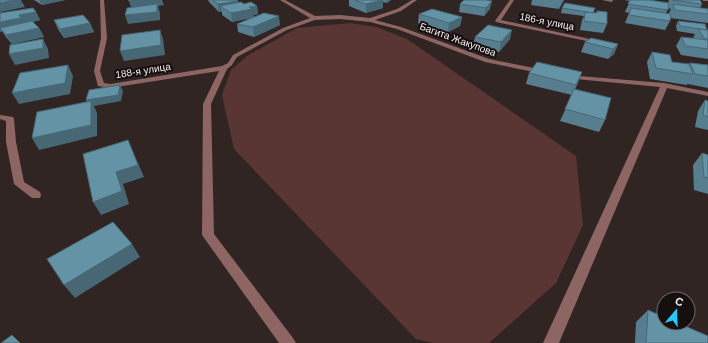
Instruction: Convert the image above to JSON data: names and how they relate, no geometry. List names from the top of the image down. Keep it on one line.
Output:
{"streets":{"street":["186-я улица","Багита Жакупова","188-я улица"]},"north":"top"}
